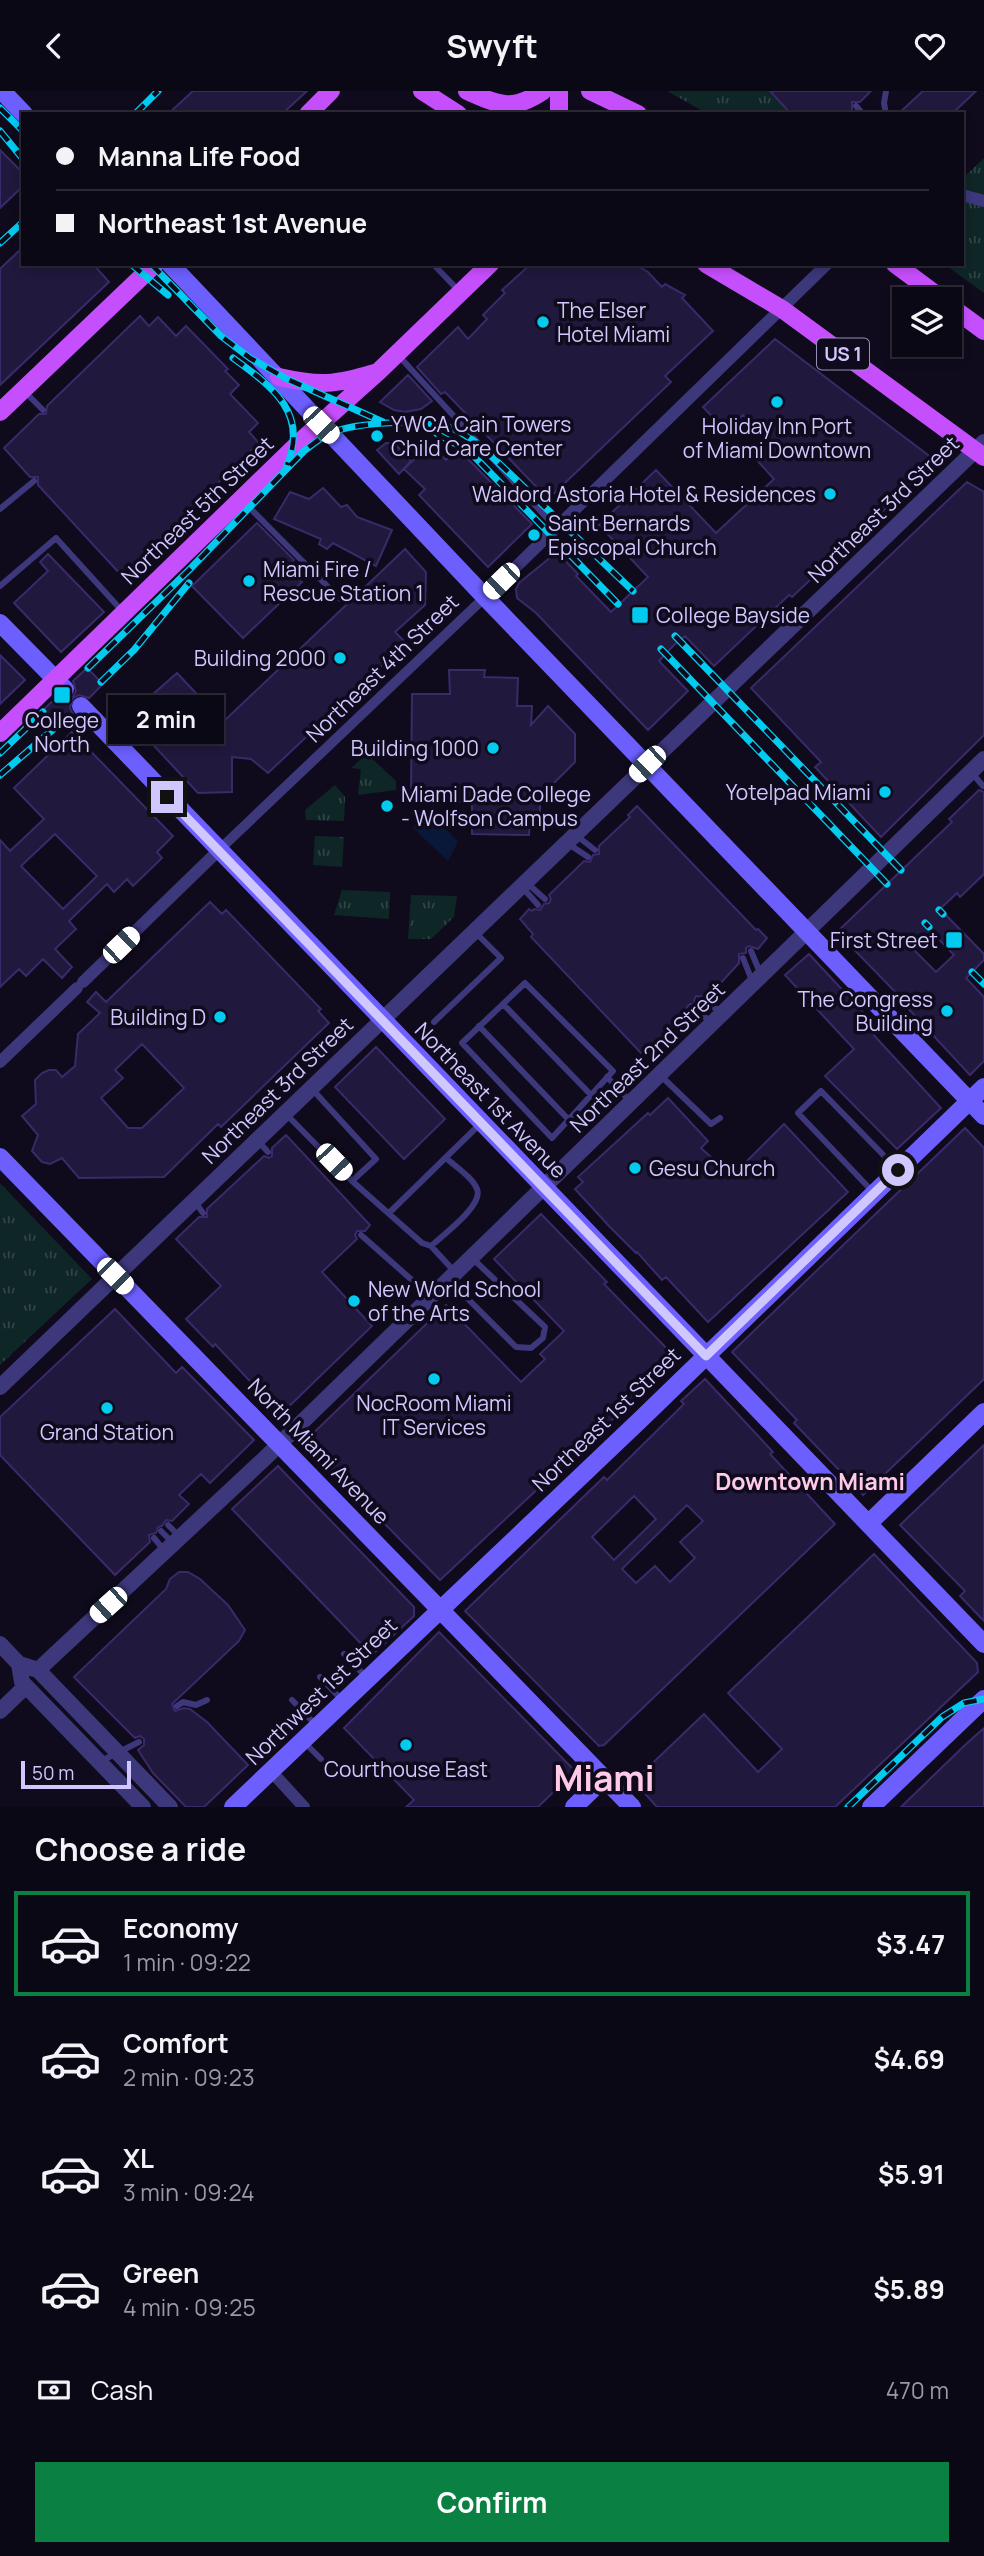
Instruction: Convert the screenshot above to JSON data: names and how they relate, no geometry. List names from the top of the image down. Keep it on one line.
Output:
{"streets":{"main road":["US 1","Northeast 5th Street","Northeast 1st Avenue","Northeast 1st Street","North Miami Avenue","Northwest 1st Street"],"street":["Northeast 3rd Street","Northeast 4th Street","Northeast 2nd Street"]},"crossings":[["US 1","Northeast 3rd Street"],["US 1","Northeast 4th Street"],["Northeast 3rd Street","Northeast 1st Avenue"],["Northeast 3rd Street","North Miami Avenue"],["Northeast 4th Street","Northeast 1st Avenue"],["Northeast 2nd Street","Northeast 1st Avenue"],["Northeast 2nd Street","North Miami Avenue"],["Northeast 1st Avenue","Northeast 1st Street"],["Northeast 1st Street","North Miami Avenue"],["Northeast 1st Street","Northwest 1st Street"],["North Miami Avenue","Northwest 1st Street"]],"districts":["Downtown Miami","Miami"],"places":{"other":["The Elser Hotel Miami","Holiday Inn Port of Miami Downtown","YWCA Cain Towers Child Care Center","Waldord Astoria Hotel & Residences","Saint Bernards Episcopal Church","Miami Fire / Rescue Station 1","Building 2000","Building 1000","Yotelpad Miami","Miami Dade College - Wolfson Campus","The Congress Building","Building D","Gesu Church","New World School of the Arts","NocRoom Miami IT Services","Grand Station","Courthouse East"],"transit":["College Bayside","College North","First Street"]},"scale_bar":"50 m","page":{"header":"Swyft","banner":["Manna Life Food","Northeast 1st Avenue"],"bubble":"2 min","scale":"50 m","heading":"Choose a ride","list":[{"name":"Economy","note":"1 min · 09:22","value":"$3.47"},{"name":"Comfort","note":"2 min · 09:23","value":"$4.69"},{"name":"XL","note":"3 min · 09:24","value":"$5.91"},{"name":"Green","note":"4 min · 09:25","value":"$5.89"}],"pay":["Cash","470 m"],"buttons":"Confirm"}}
